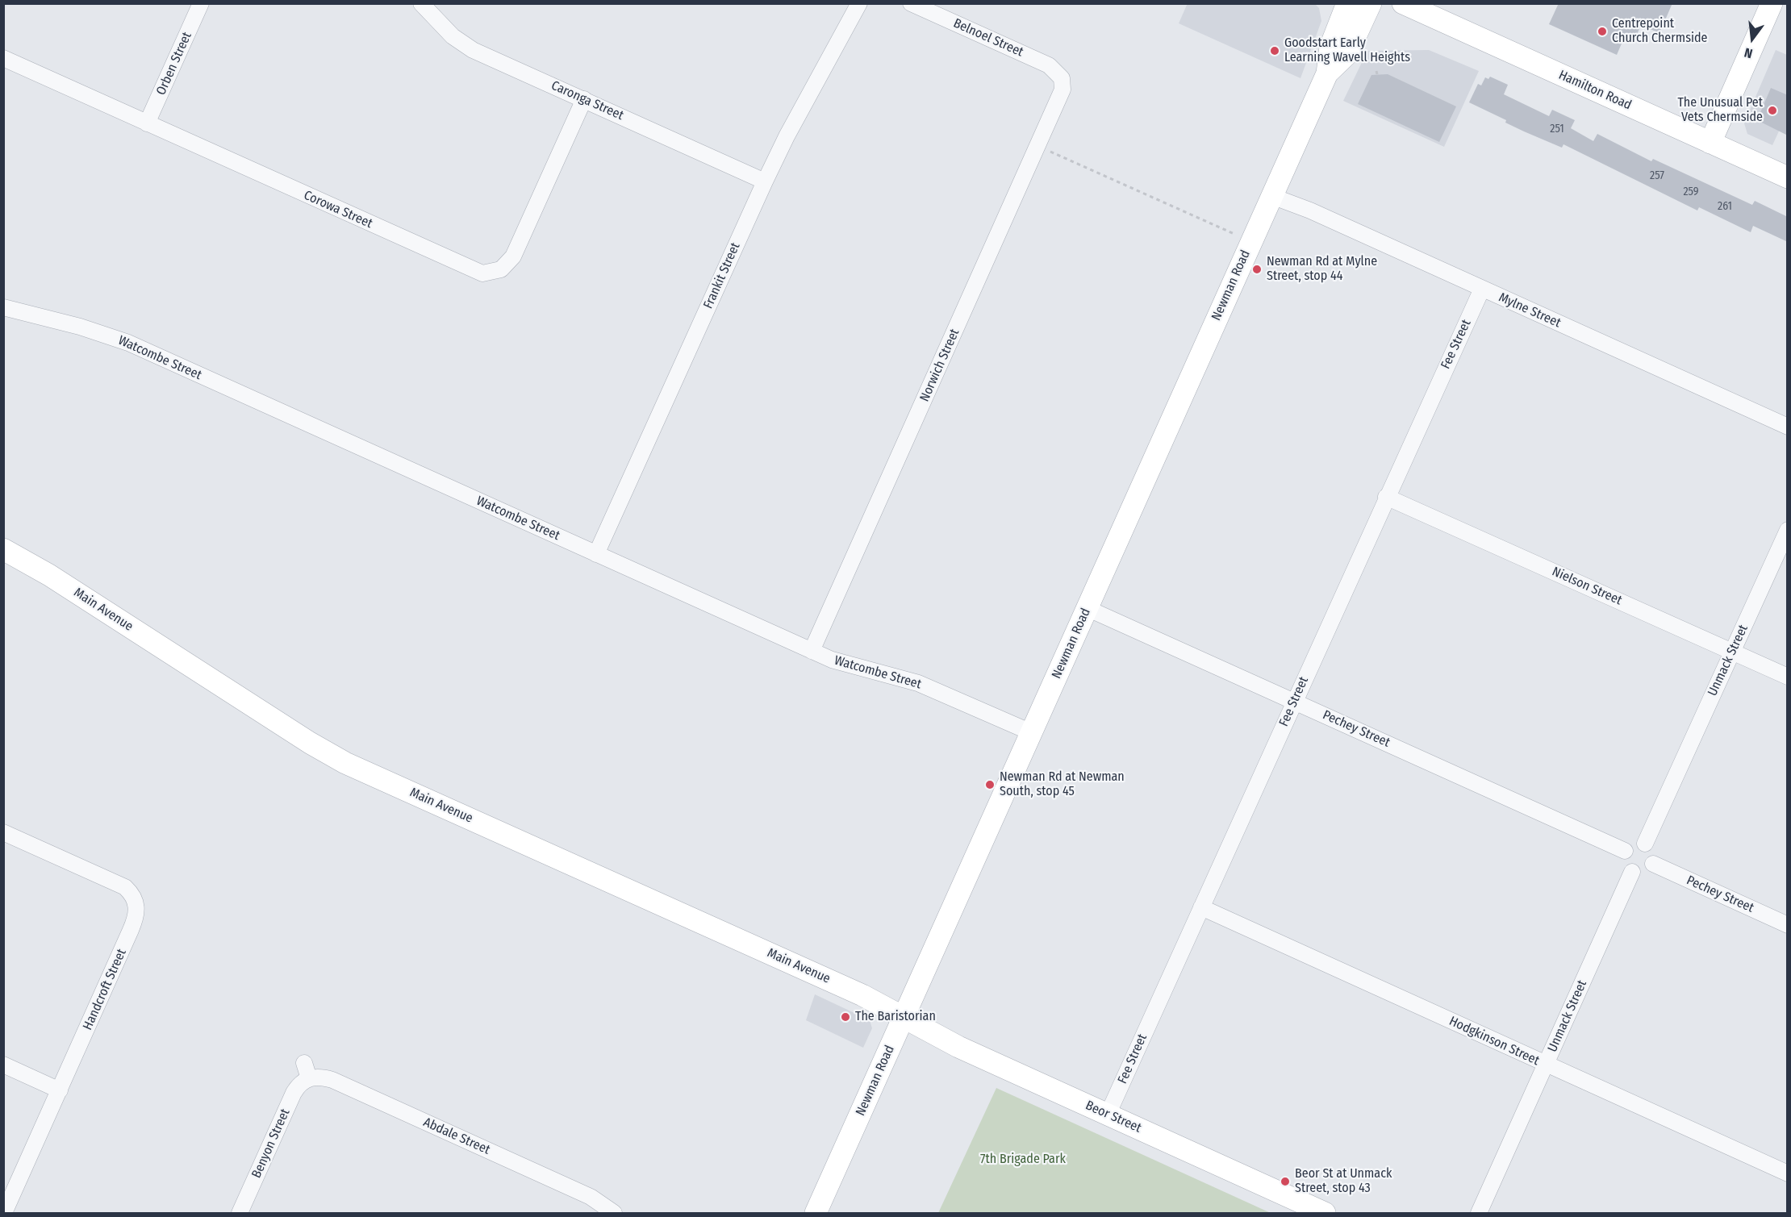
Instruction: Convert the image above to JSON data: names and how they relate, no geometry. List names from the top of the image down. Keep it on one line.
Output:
{"streets":{"main road":["Hamilton Road","Newman Road","Main Avenue","Beor Street"],"street":["Belnoel Street","Orben Street","Caronga Street","Corowa Street","Frankit Street","Mylne Street","Fee Street","Watcombe Street","Norwich Street","Nielson Street","Unmack Street","Pechey Street","Handcroft Street","Hodgkinson Street","Abdale Street","Benyon Street"]},"crossings":[["Belnoel Street","Norwich Street"],["Orben Street","Corowa Street"],["Caronga Street","Corowa Street"],["Caronga Street","Frankit Street"],["Frankit Street","Watcombe Street"],["Newman Road","Mylne Street"],["Newman Road","Watcombe Street"],["Newman Road","Main Avenue"],["Newman Road","Pechey Street"],["Newman Road","Beor Street"],["Mylne Street","Fee Street"],["Fee Street","Nielson Street"],["Fee Street","Pechey Street"],["Fee Street","Hodgkinson Street"],["Fee Street","Beor Street"],["Watcombe Street","Norwich Street"],["Nielson Street","Unmack Street"],["Main Avenue","Beor Street"],["Unmack Street","Pechey Street"],["Unmack Street","Hodgkinson Street"],["Abdale Street","Benyon Street"]],"parks":["7th Brigade Park"],"places":["Centrepoint Church Chermside","Goodstart Early Learning Wavell Heights","The Unusual Pet Vets Chermside","Newman Rd at Mylne Street, stop 44","Newman Rd at Newman South, stop 45","The Baristorian","Beor St at Unmack Street, stop 43"],"house_numbers":["251","257","259","261"],"north":"bottom"}
